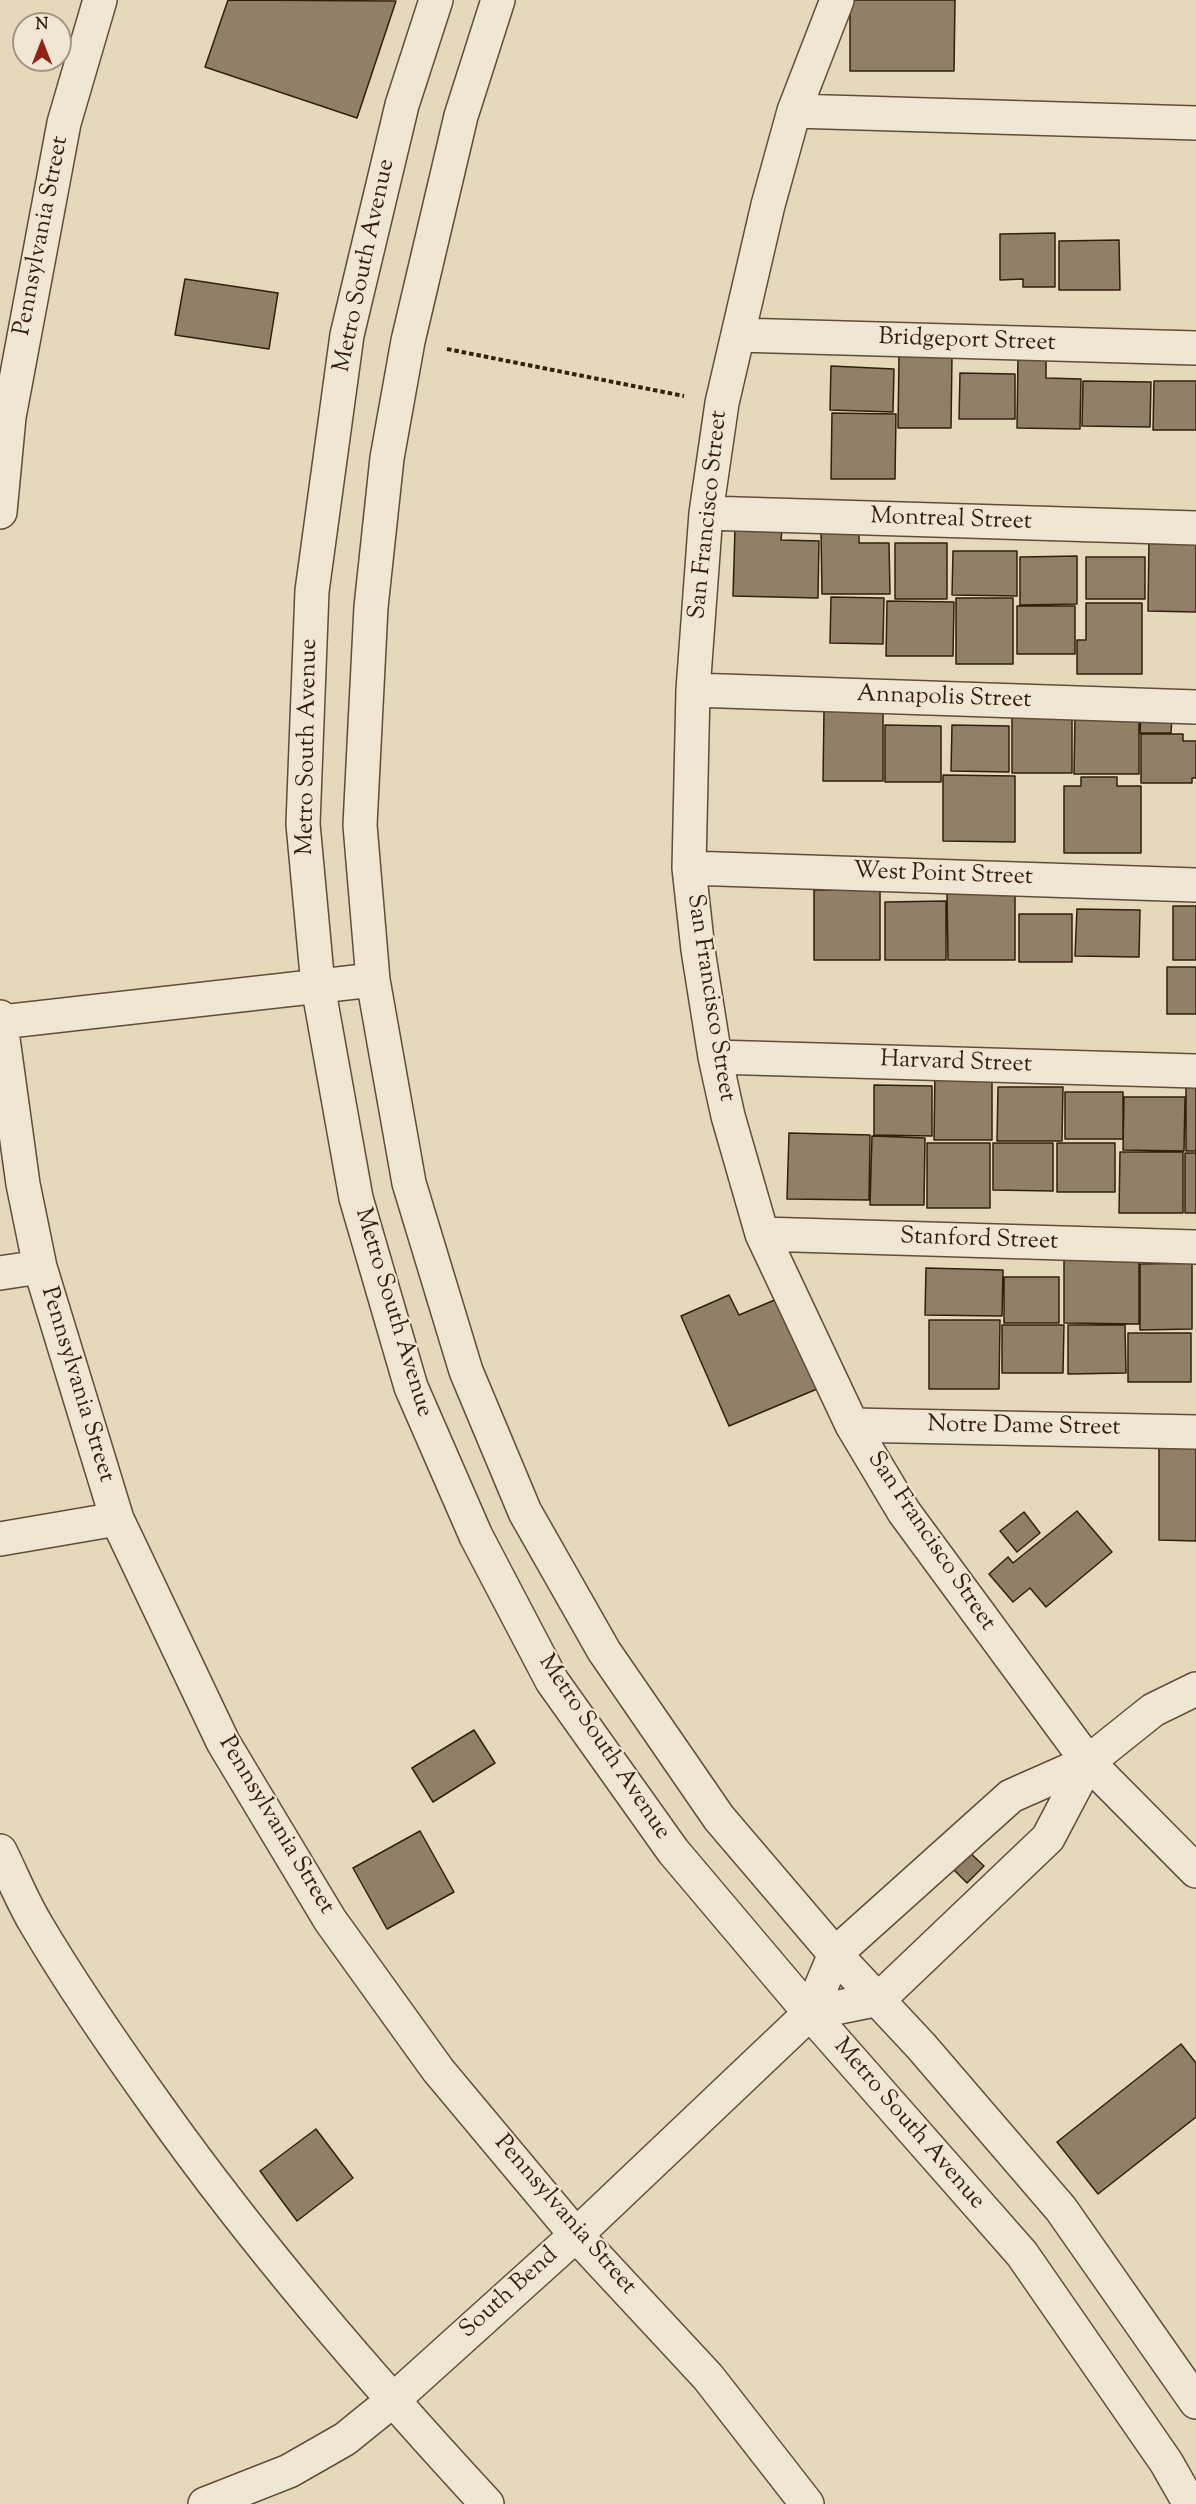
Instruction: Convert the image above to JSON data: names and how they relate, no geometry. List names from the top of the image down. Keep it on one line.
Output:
{"streets":{"street":["Pennsylvania Street","Metro South Avenue","Bridgeport Street","San Francisco Street","Montreal Street","Annapolis Street","West Point Street","Harvard Street","Stanford Street","Notre Dame Street","South Bend"]},"crossings":[["Pennsylvania Street","South Bend"],["Metro South Avenue","South Bend"],["Bridgeport Street","San Francisco Street"],["San Francisco Street","Montreal Street"],["San Francisco Street","Annapolis Street"],["San Francisco Street","West Point Street"],["San Francisco Street","Harvard Street"],["San Francisco Street","Stanford Street"],["San Francisco Street","Notre Dame Street"]],"north":"top"}
